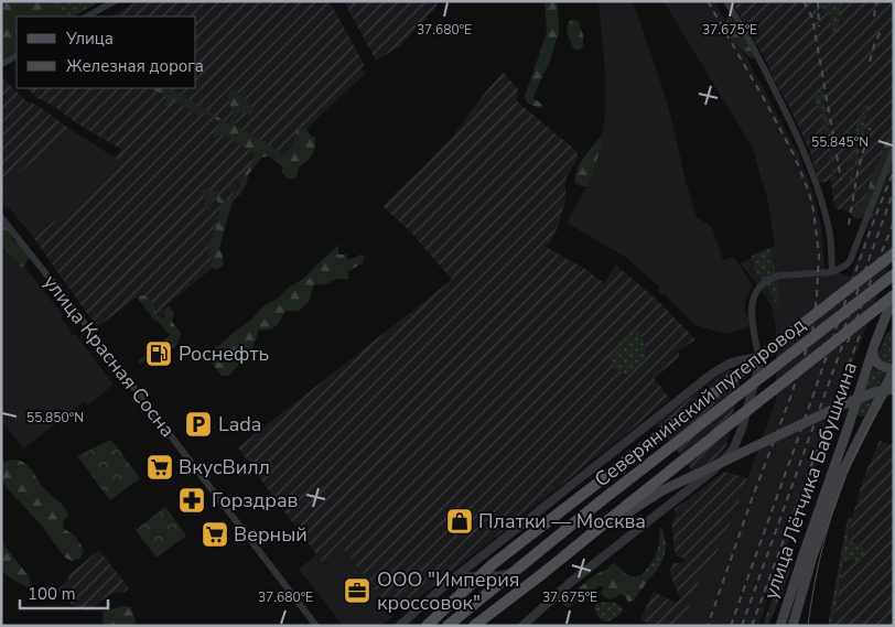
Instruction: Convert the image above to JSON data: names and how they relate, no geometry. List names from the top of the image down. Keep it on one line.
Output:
{"streets":{"main road":["Северянинский путепровод","улица Лётчика Бабушкина"],"street":["улица Красная Сосна"]},"crossings":[["Северянинский путепровод","улица Лётчика Бабушкина"]],"places":{"fuel station":["Роснефть"],"parking":["Lada"],"supermarket":["ВкусВилл","Верный"],"pharmacy":["Горздрав"],"shop":["Платки — Москва"],"office":["ООО \"Империя кроссовок\""]},"legend":["Улица","Железная дорога"],"scale_bar":"100 m","coordinates":["37.680°E","37.675°E","55.845°N","55.850°N"]}
